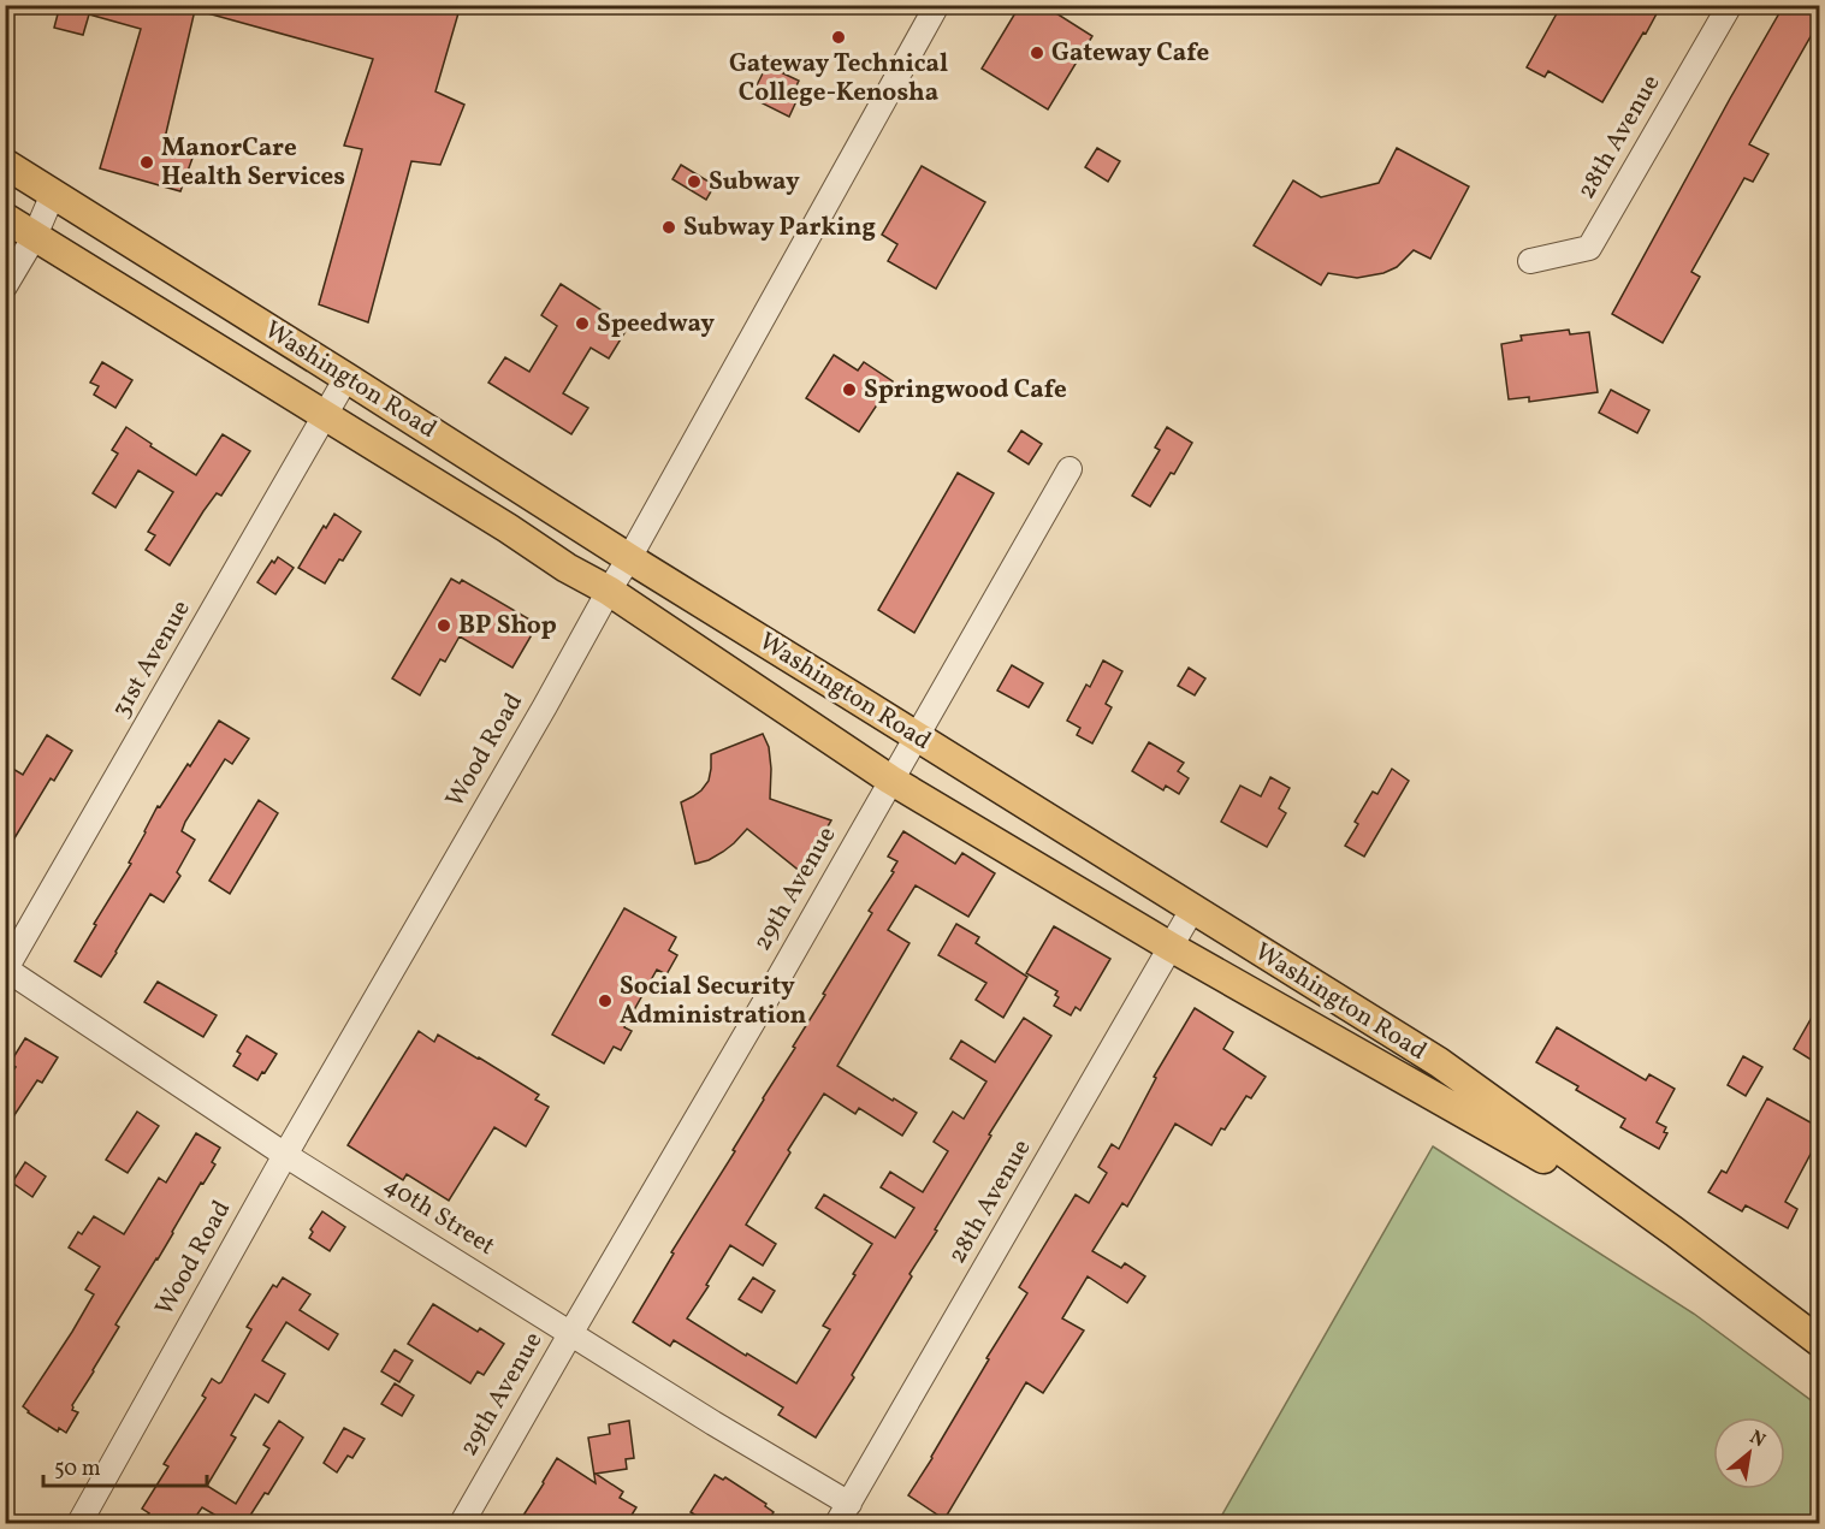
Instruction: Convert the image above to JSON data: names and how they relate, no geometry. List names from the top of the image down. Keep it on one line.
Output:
{"streets":{"main road":["Washington Road"],"street":["28th Avenue","31st Avenue","Wood Road","29th Avenue","40th Street"]},"crossings":[["28th Avenue","Washington Road"],["28th Avenue","40th Street"],["Washington Road","31st Avenue"],["Washington Road","Wood Road"],["Washington Road","29th Avenue"],["31st Avenue","40th Street"],["Wood Road","40th Street"],["29th Avenue","40th Street"]],"places":["Gateway Technical College-Kenosha","Gateway Cafe","ManorCare Health Services","Subway","Subway Parking","Speedway","Springwood Cafe","BP Shop","Social Security Administration"],"scale_bar":"50 m","north":"top right"}
